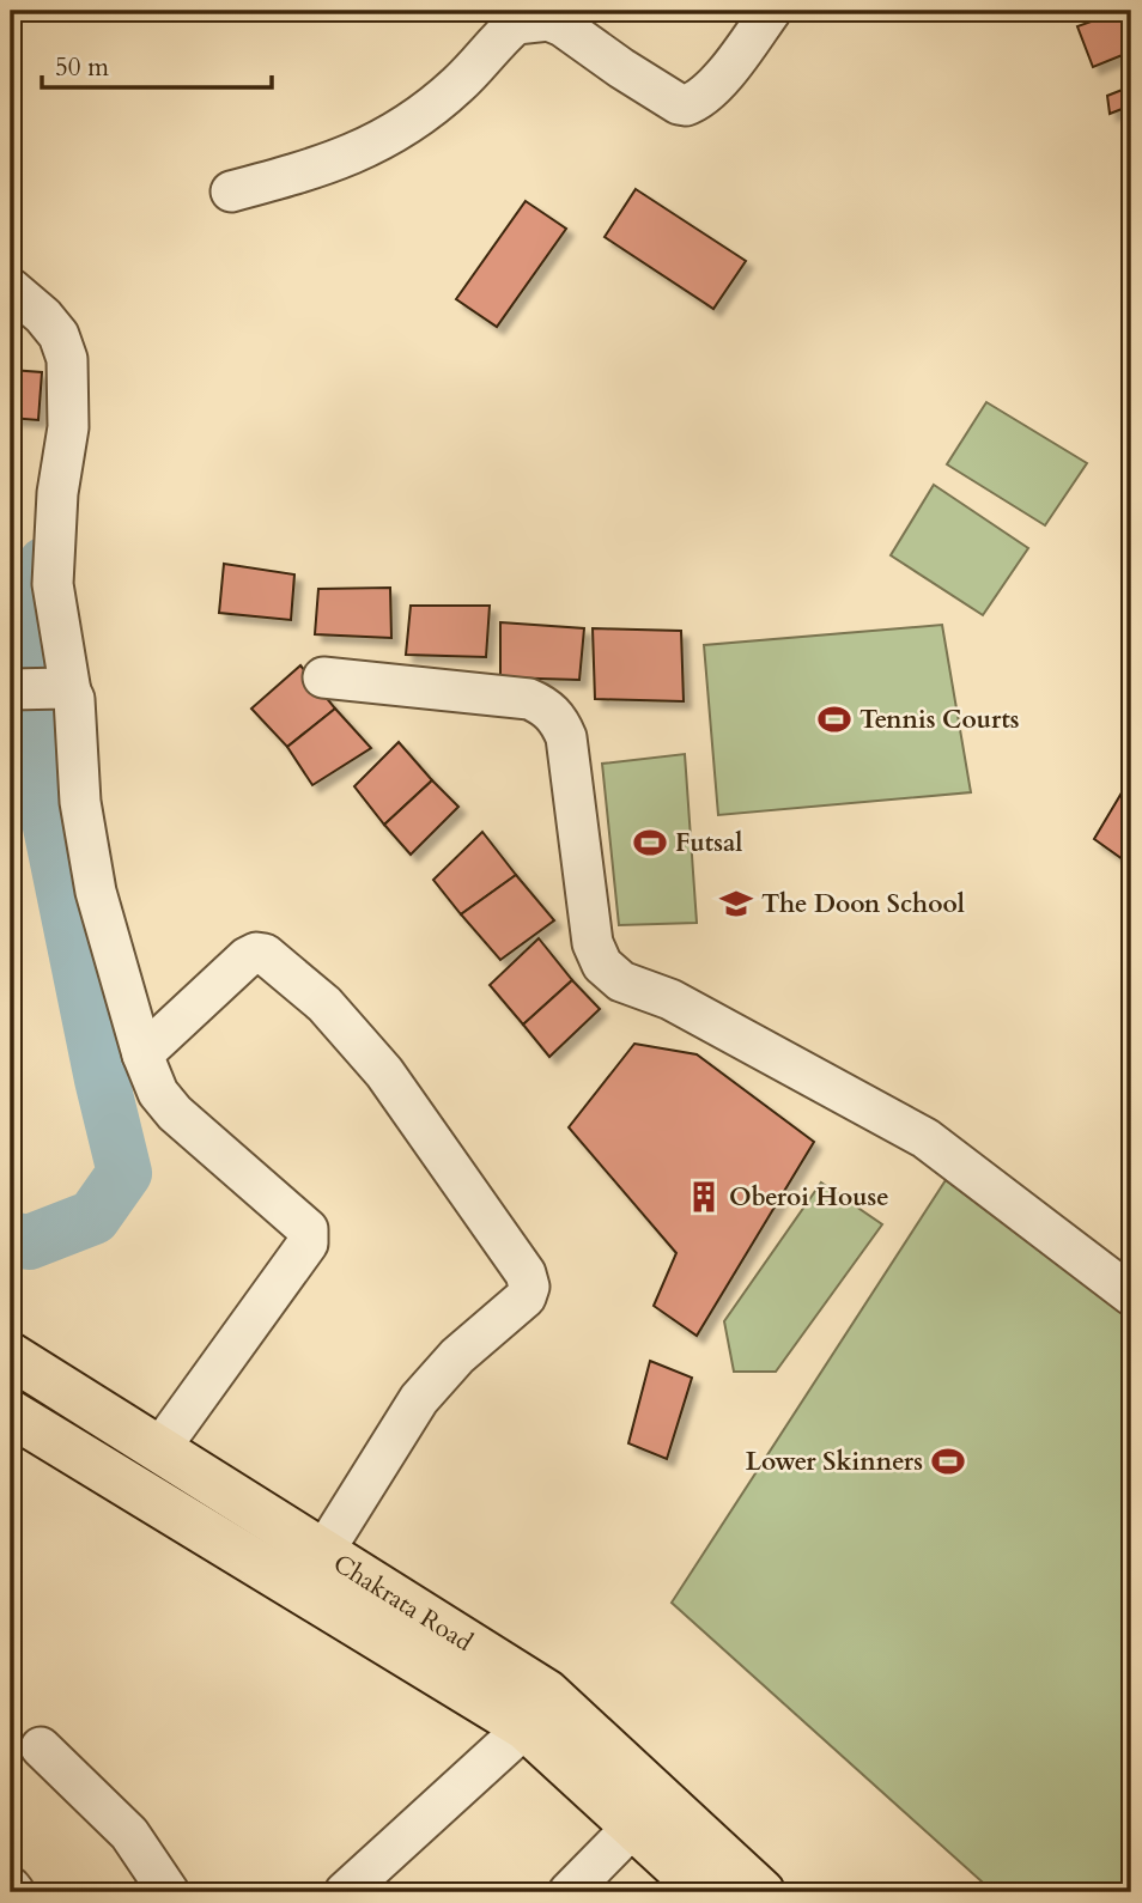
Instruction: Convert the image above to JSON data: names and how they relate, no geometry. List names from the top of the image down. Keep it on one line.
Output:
{"streets":{"main road":["Chakrata Road"]},"places":{"sports":["Tennis Courts","Futsal","Lower Skinners"],"school or university":["The Doon School"],"building":["Oberoi House"]},"scale_bar":"50 m"}
